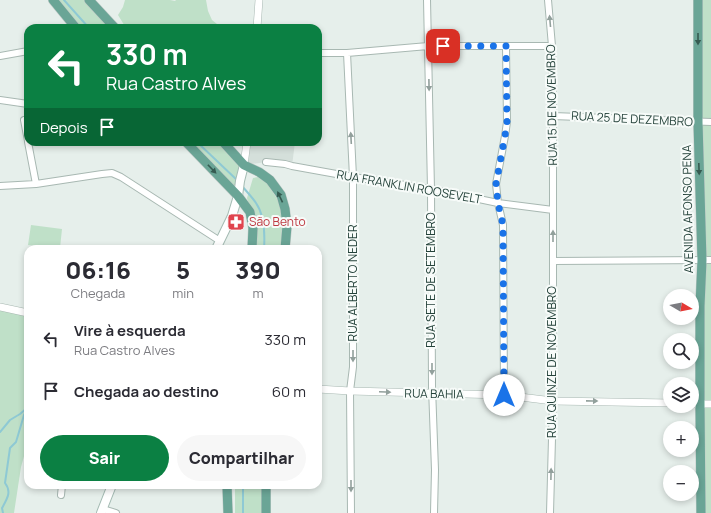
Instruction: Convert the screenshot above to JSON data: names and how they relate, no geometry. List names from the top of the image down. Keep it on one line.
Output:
{"streets":{"main road":["AVENIDA AFONSO PENA"],"street":["RUA 15 DE NOVEMBRO","RUA 25 DE DEZEMBRO","RUA FRANKLIN ROOSEVELT","RUA SETE DE SETEMBRO","RUA ALBERTO NEDER","RUA QUINZE DE NOVEMBRO","RUA BAHIA"]},"crossings":[["RUA 15 DE NOVEMBRO","RUA 25 DE DEZEMBRO"],["RUA 15 DE NOVEMBRO","RUA FRANKLIN ROOSEVELT"],["RUA 15 DE NOVEMBRO","RUA QUINZE DE NOVEMBRO"],["RUA 25 DE DEZEMBRO","AVENIDA AFONSO PENA"],["RUA FRANKLIN ROOSEVELT","RUA SETE DE SETEMBRO"],["RUA FRANKLIN ROOSEVELT","RUA ALBERTO NEDER"],["RUA FRANKLIN ROOSEVELT","RUA QUINZE DE NOVEMBRO"],["RUA SETE DE SETEMBRO","RUA BAHIA"],["RUA ALBERTO NEDER","RUA BAHIA"],["RUA QUINZE DE NOVEMBRO","RUA BAHIA"]],"one_way":["AVENIDA AFONSO PENA","RUA SETE DE SETEMBRO","RUA BAHIA"],"places":{"pharmacy":["São Bento"]},"north":"right","page":{"turn":["330 m","Rua Castro Alves"],"then":"Depois","eta":["06:16","Chegada","5","min","390","m"],"map_buttons":["+","−"],"list":[{"name":"Vire à esquerda","note":"Rua Castro Alves","value":"330 m"},{"name":"Chegada ao destino","value":"60 m"}],"buttons":["Sair","Compartilhar"]}}
